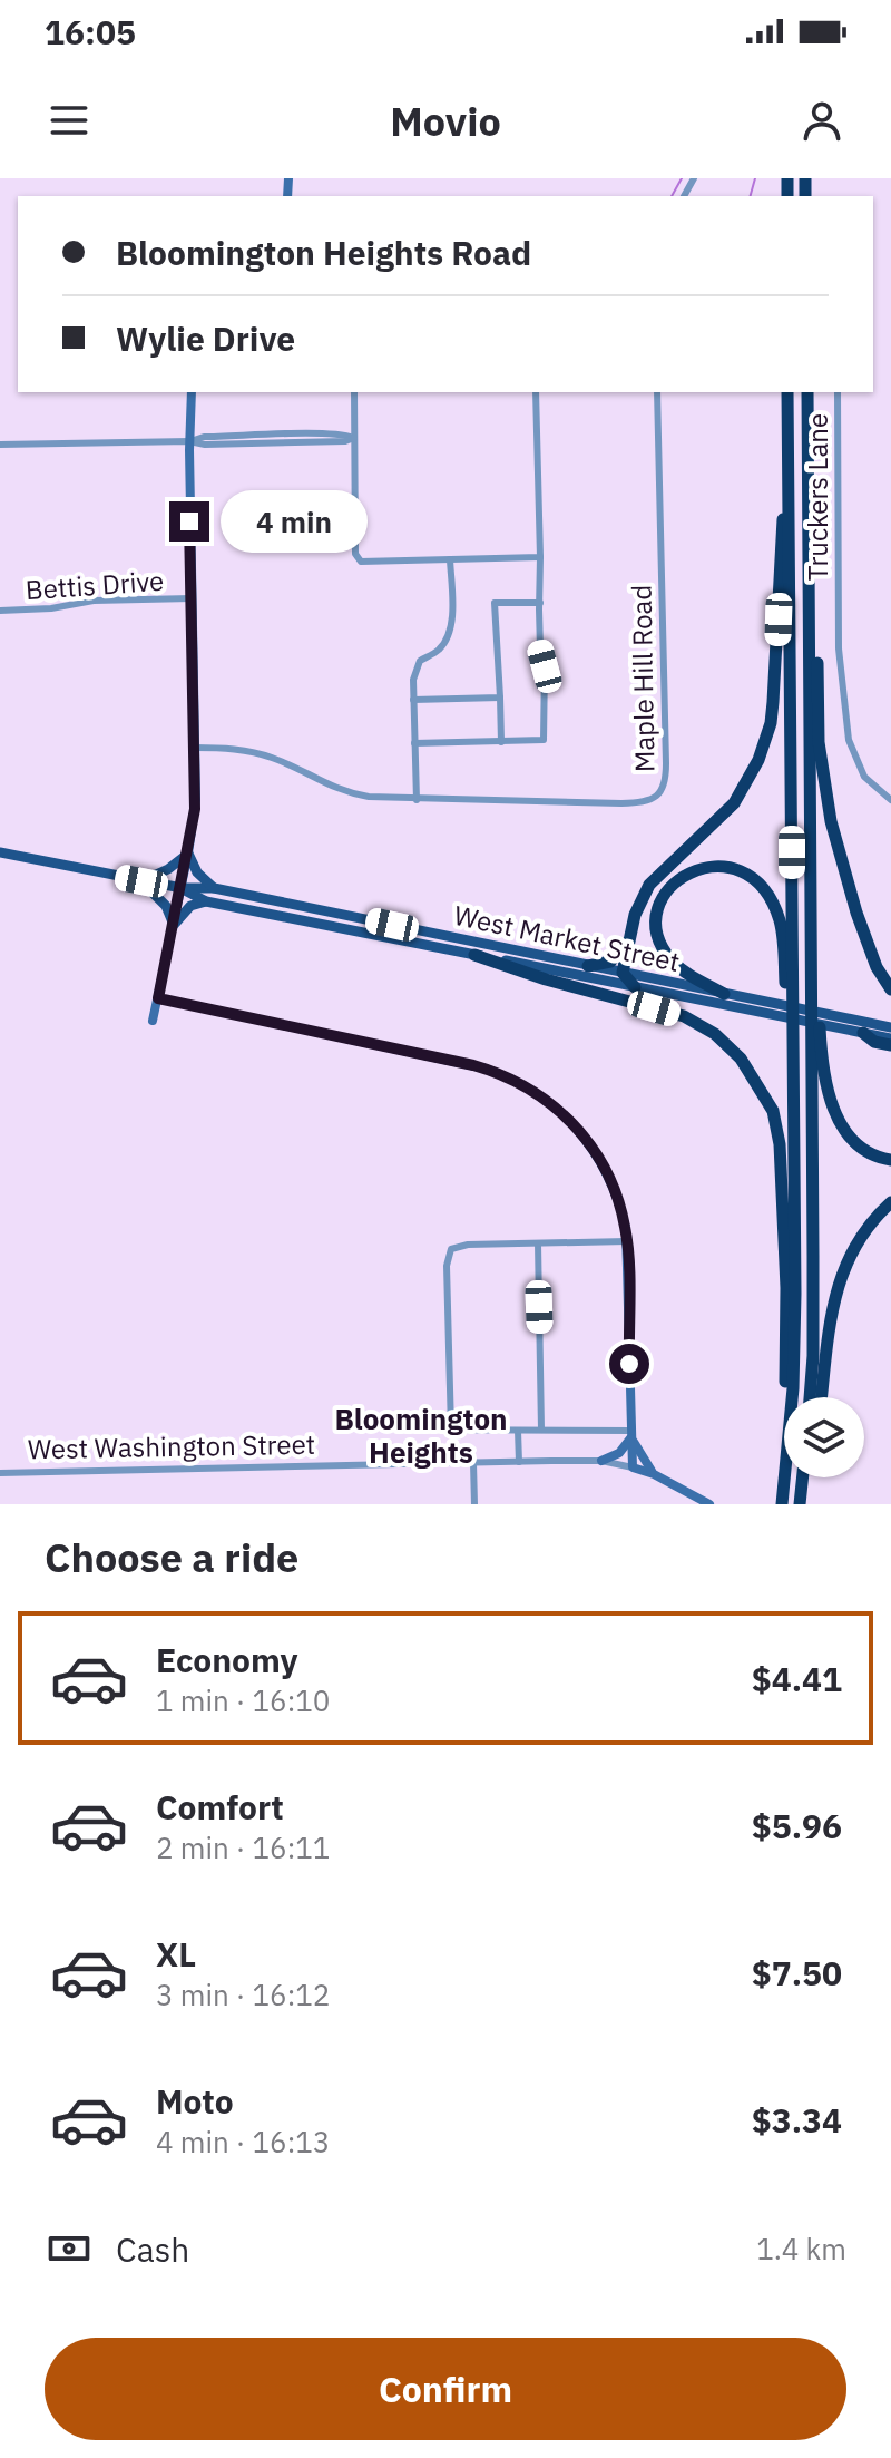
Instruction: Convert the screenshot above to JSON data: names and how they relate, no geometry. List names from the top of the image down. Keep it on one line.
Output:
{"streets":{"main road":["West Market Street","West Washington Street"],"street":["Truckers Lane","Bettis Drive","Maple Hill Road"]},"districts":["Bloomington Heights"],"page":{"status":"16:05","header":"Movio","banner":["Bloomington Heights Road","Wylie Drive"],"bubble":"4 min","heading":"Choose a ride","list":[{"name":"Economy","note":"1 min · 16:10","value":"$4.41"},{"name":"Comfort","note":"2 min · 16:11","value":"$5.96"},{"name":"XL","note":"3 min · 16:12","value":"$7.50"},{"name":"Moto","note":"4 min · 16:13","value":"$3.34"}],"pay":["Cash","1.4 km"],"buttons":"Confirm"}}
